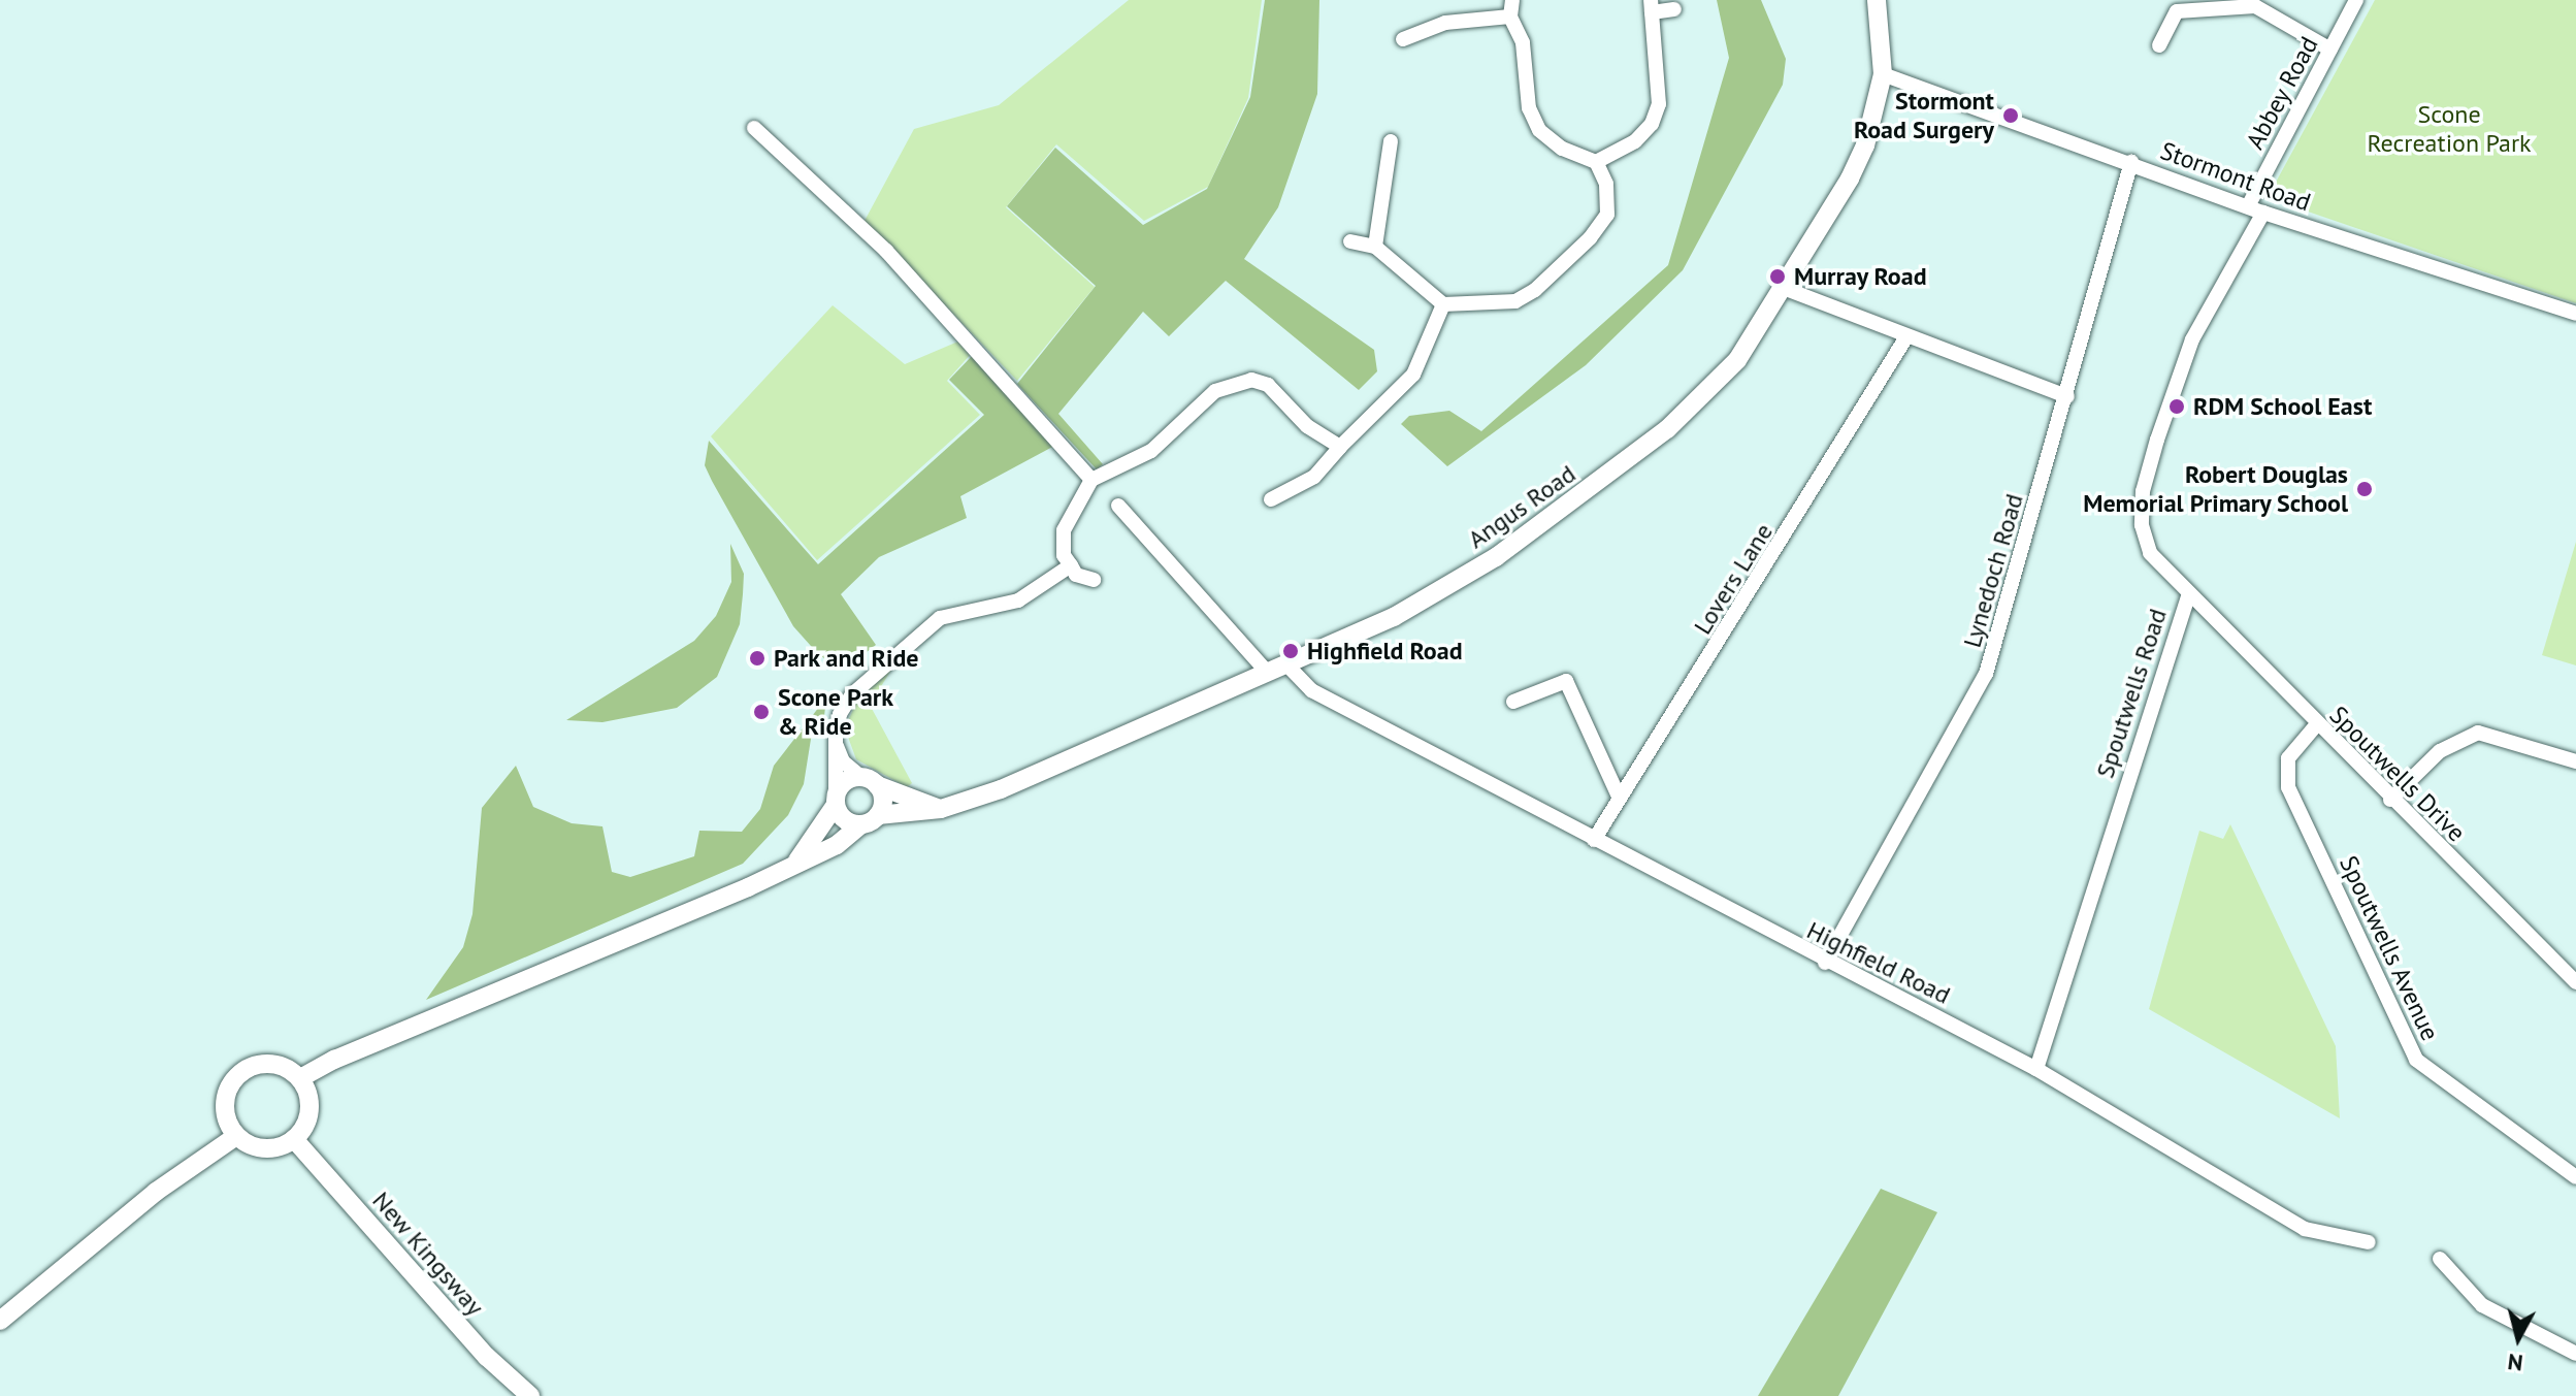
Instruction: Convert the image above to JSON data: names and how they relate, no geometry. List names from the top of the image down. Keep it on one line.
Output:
{"streets":{"main road":["Angus Road","New Kingsway"],"street":["Abbey Road","Stormont Road","Lynedoch Road","Lovers Lane","Spoutwells Road","Spoutwells Drive","Spoutwells Avenue","Highfield Road"]},"crossings":[["Abbey Road","Stormont Road"],["Abbey Road","Spoutwells Road"],["Stormont Road","Angus Road"],["Stormont Road","Lynedoch Road"],["Stormont Road","Spoutwells Road"],["Angus Road","Highfield Road"],["Lynedoch Road","Highfield Road"],["Lovers Lane","Highfield Road"],["Spoutwells Road","Spoutwells Drive"],["Spoutwells Road","Highfield Road"],["Spoutwells Drive","Spoutwells Avenue"]],"parks":["Scone Recreation Park"],"places":["Stormont Road Surgery","Murray Road","RDM School East","Robert Douglas Memorial Primary School","Highfield Road","Park and Ride","Scone Park & Ride"],"north":"bottom"}
